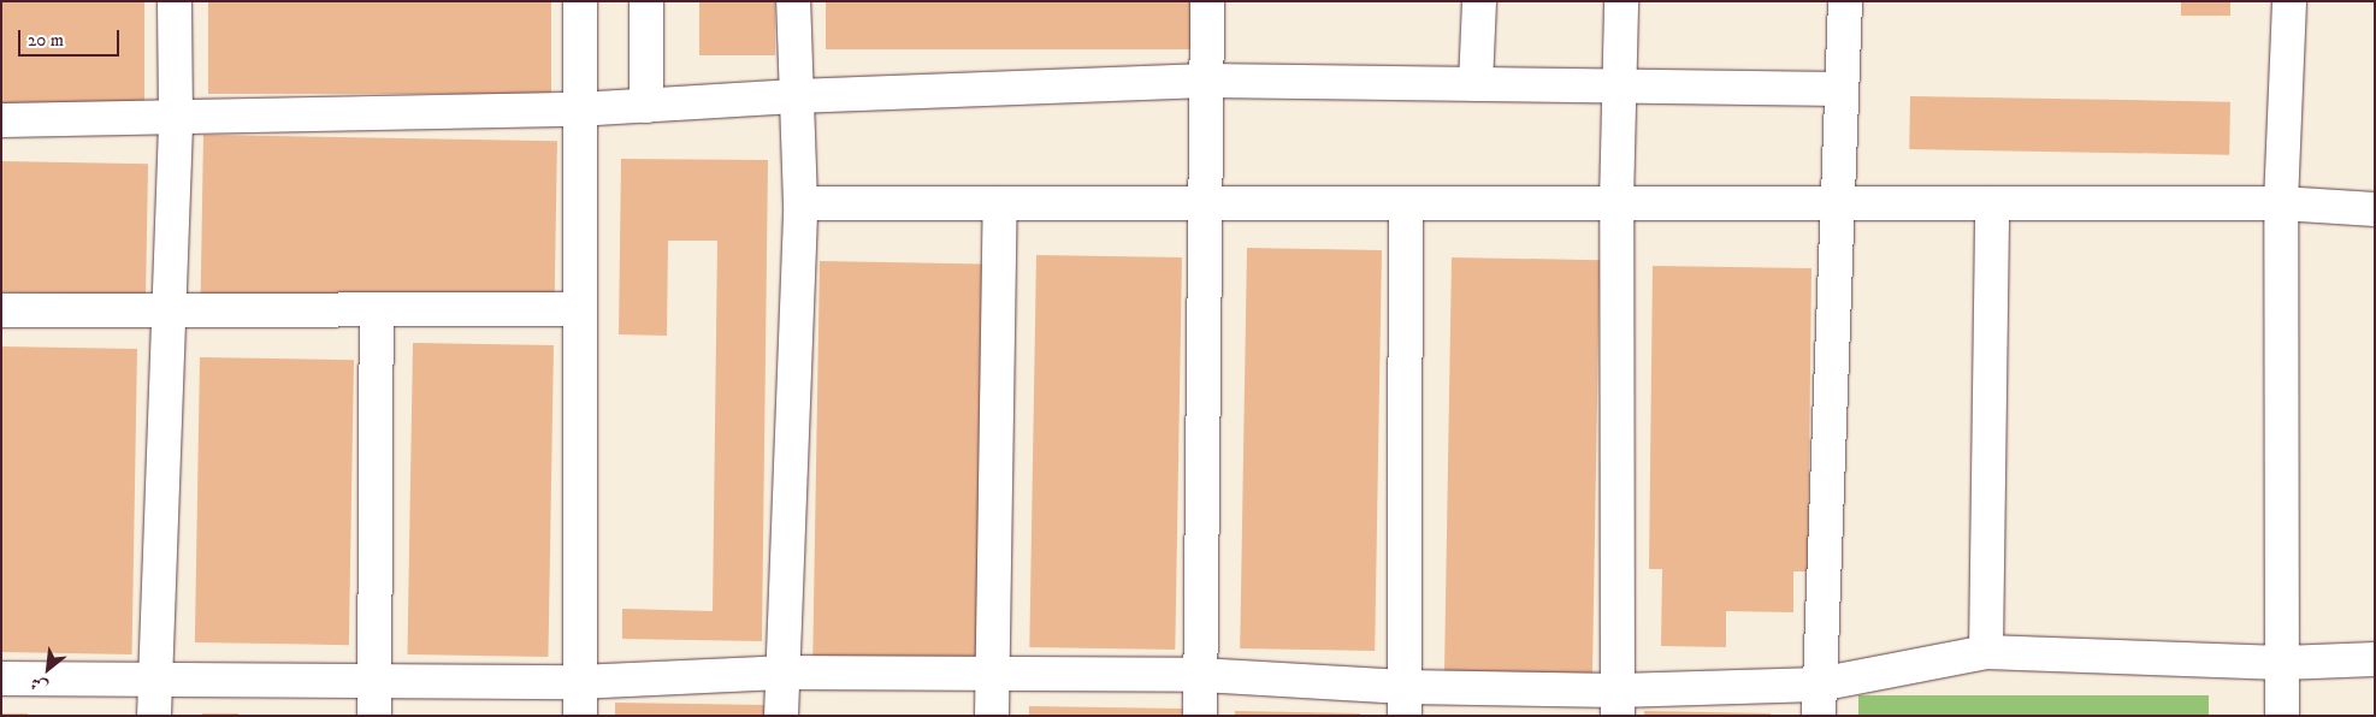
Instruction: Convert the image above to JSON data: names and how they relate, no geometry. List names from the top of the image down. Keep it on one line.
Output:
{"scale_bar":"20 m","north":"bottom left"}
